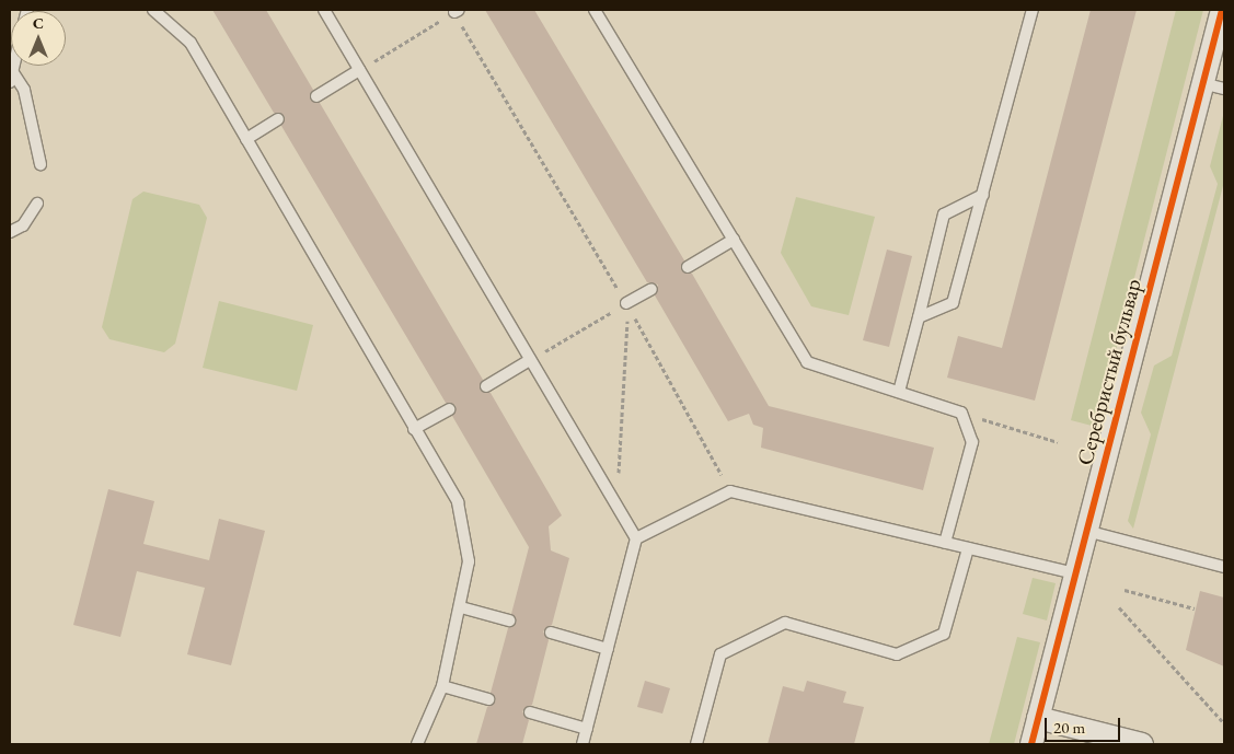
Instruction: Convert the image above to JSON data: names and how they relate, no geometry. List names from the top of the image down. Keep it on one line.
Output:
{"streets":{"street":["Серебристый бульвар"]},"scale_bar":"20 m","north":"top"}
